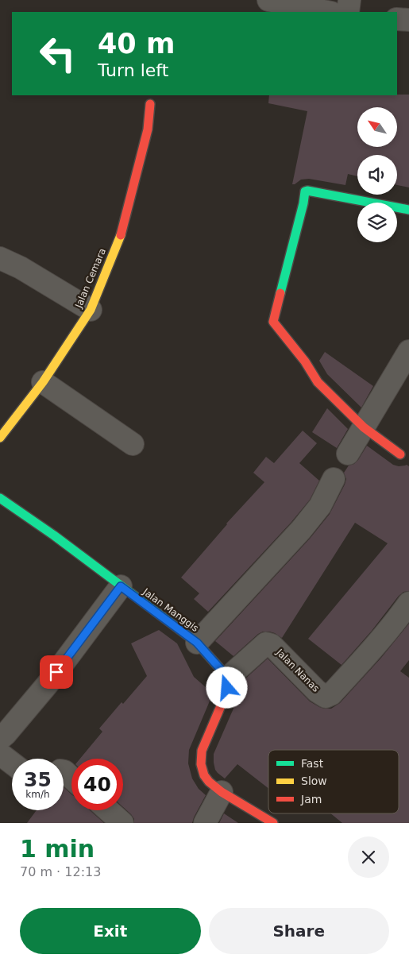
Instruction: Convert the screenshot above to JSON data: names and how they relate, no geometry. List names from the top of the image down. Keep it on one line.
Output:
{"streets":{"street":["Jalan Cemara","Jalan Manggis","Jalan Nanas"]},"crossings":[["Jalan Manggis","Jalan Nanas"]],"legend":["Fast","Slow","Jam"],"north":"top left","page":{"turn":["40 m","Turn left"],"speed":"35 km/h","limit":"40","heading":["1 min","70 m · 12:13"],"buttons":["Exit","Share"]}}
